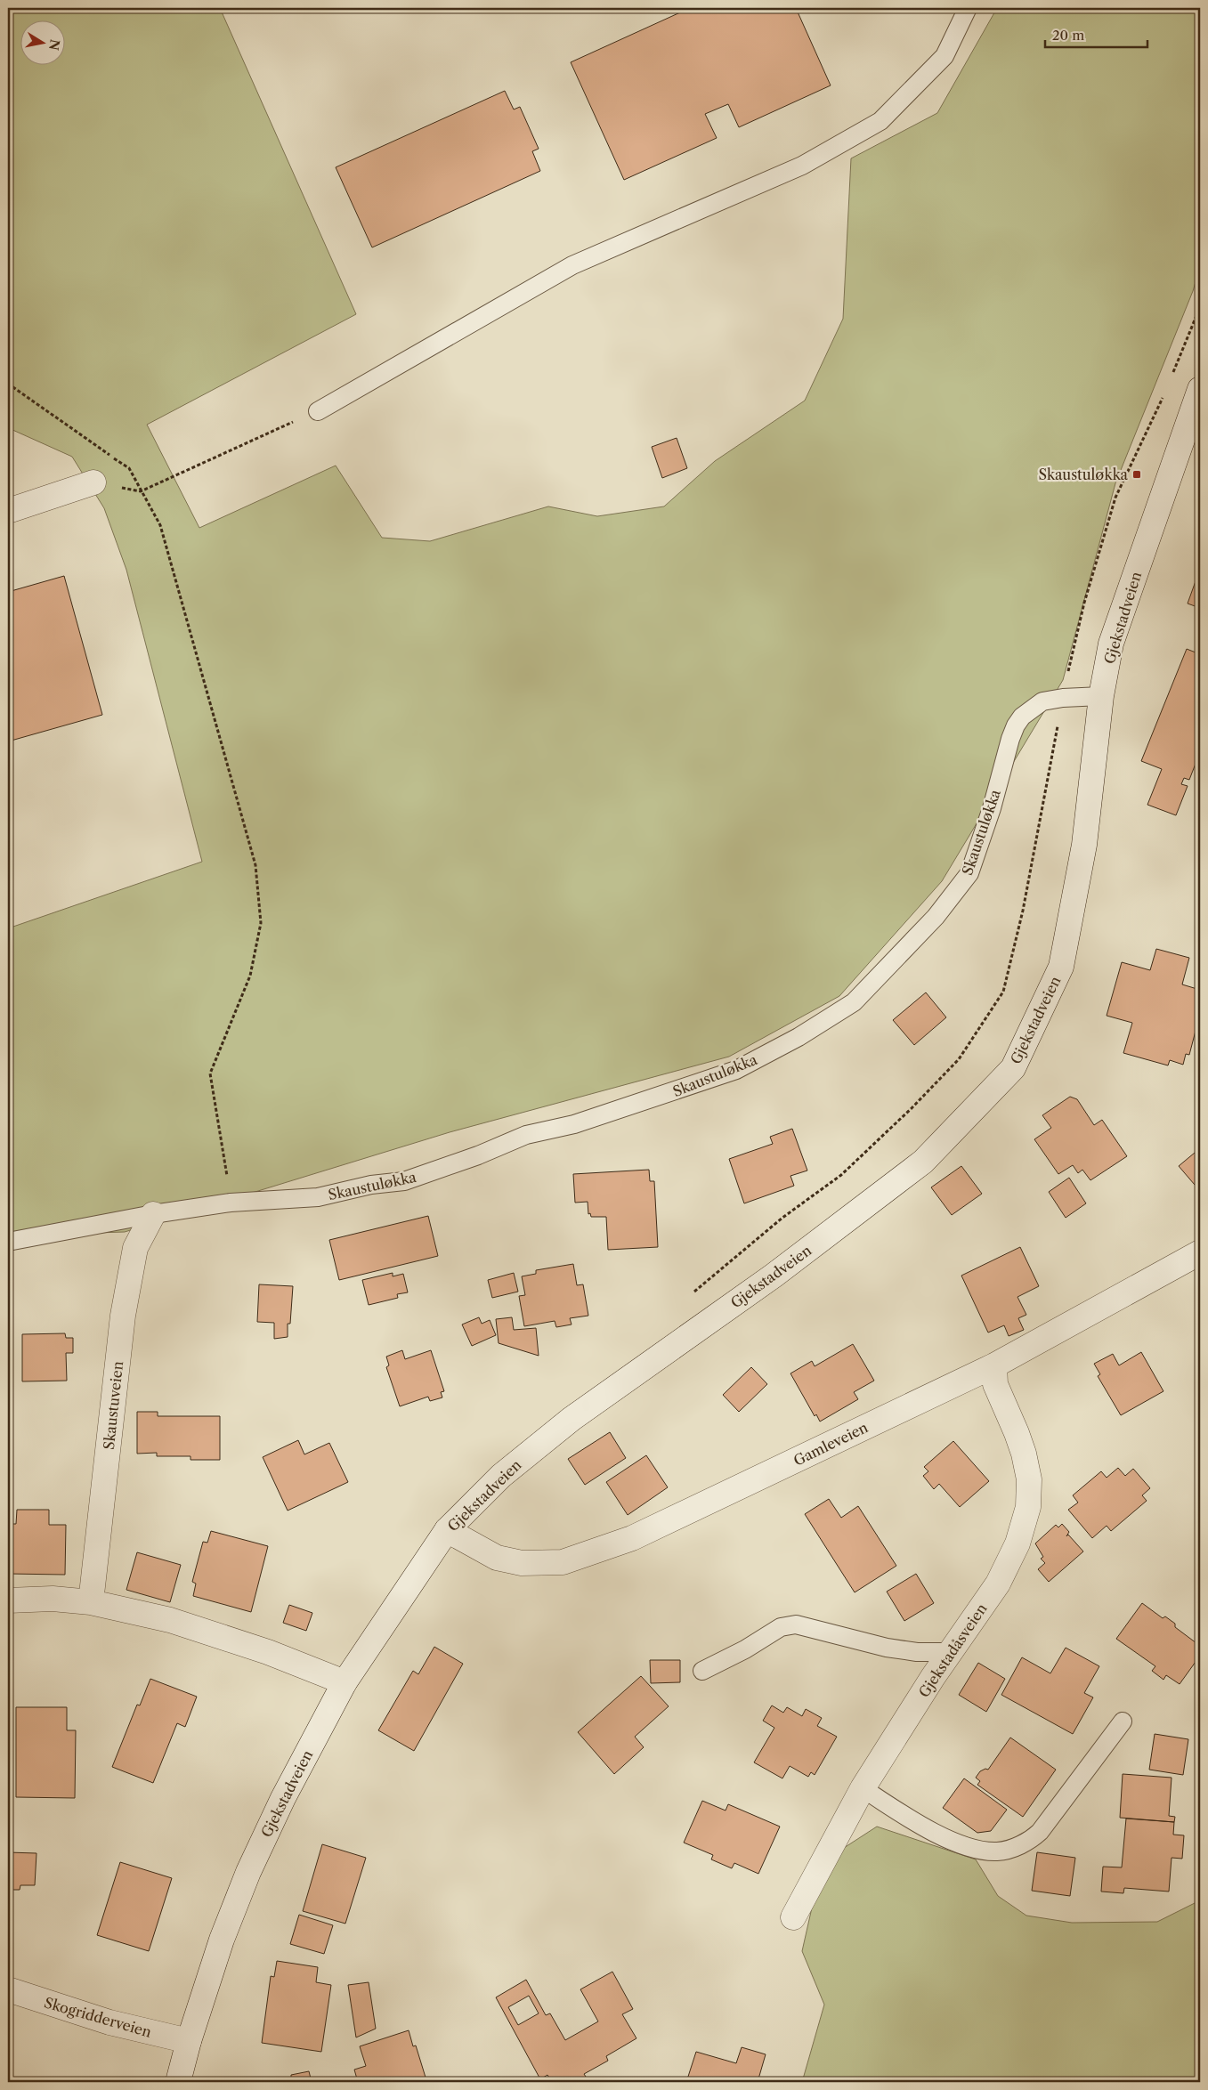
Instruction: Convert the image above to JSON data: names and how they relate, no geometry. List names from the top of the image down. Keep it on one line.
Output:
{"streets":{"street":["Gjekstadveien","Skaustuveien","Gamleveien","Gjekstadåsveien","Skogridderveien"],"lane":["Skaustuløkka"]},"crossings":[["Gjekstadveien","Skaustuløkka"],["Gjekstadveien","Gamleveien"],["Gjekstadveien","Skogridderveien"],["Skaustuløkka","Skaustuveien"],["Gamleveien","Gjekstadåsveien"]],"places":{"transit":["Skaustuløkka"]},"scale_bar":"20 m","north":"right"}
